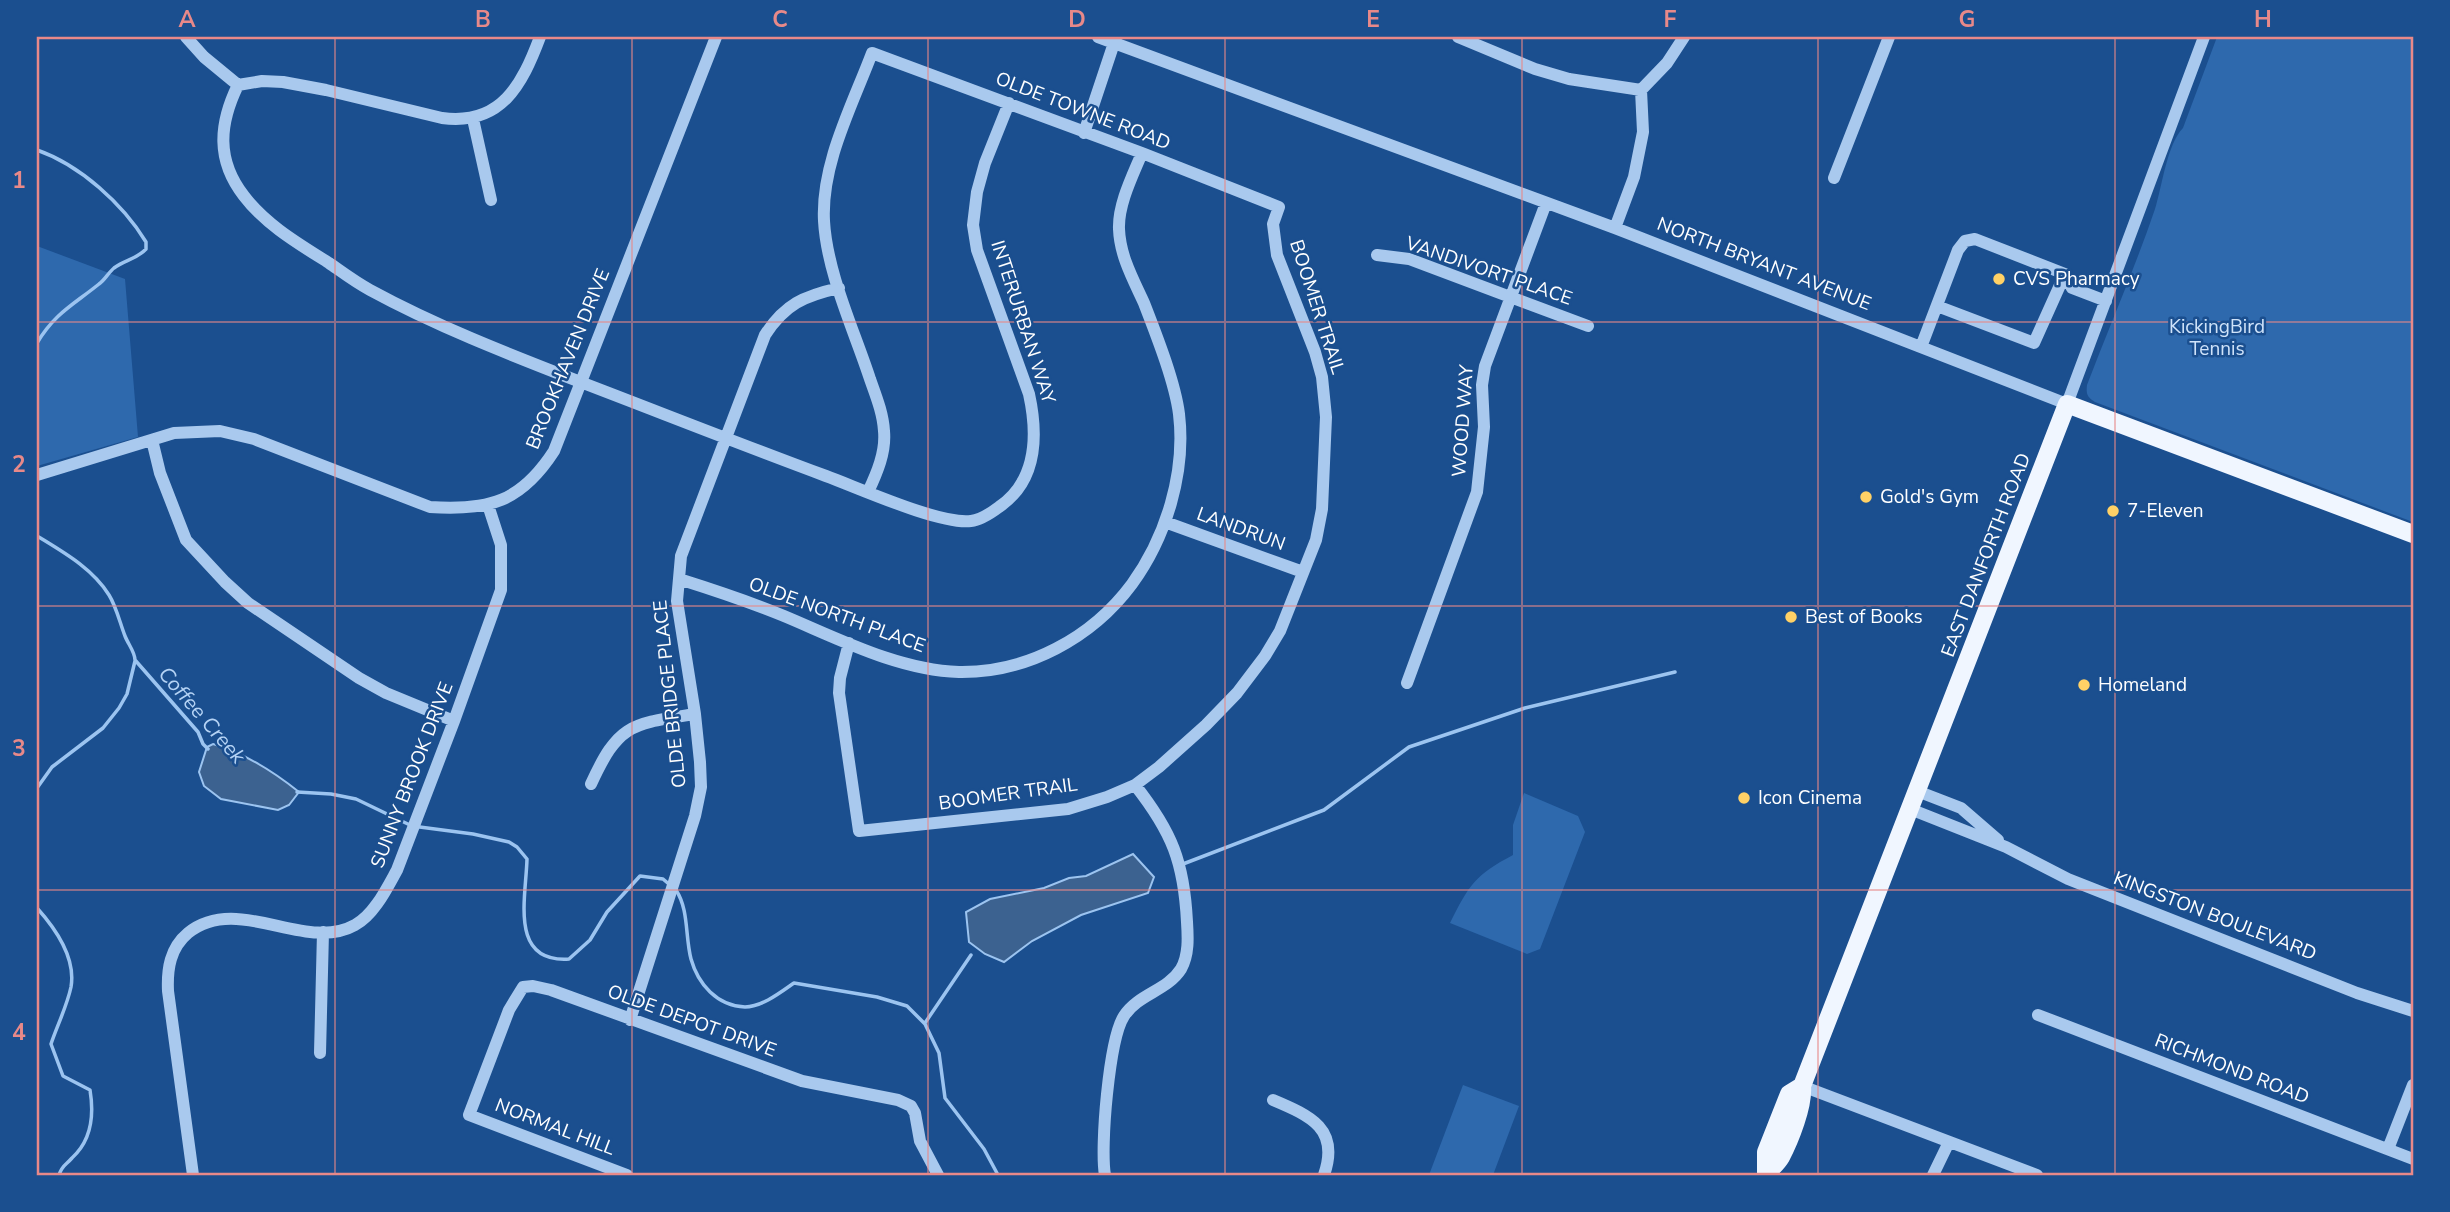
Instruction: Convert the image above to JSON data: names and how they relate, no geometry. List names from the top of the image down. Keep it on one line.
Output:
{"streets":{"main road":["NORTH BRYANT AVENUE","EAST DANFORTH ROAD"],"street":["OLDE TOWNE ROAD","VANDIVORT PLACE","BOOMER TRAIL","INTERURBAN WAY","BROOKHAVEN DRIVE","WOOD WAY","LANDRUN","OLDE NORTH PLACE","OLDE BRIDGE PLACE","SUNNY BROOK DRIVE","KINGSTON BOULEVARD","OLDE DEPOT DRIVE","RICHMOND ROAD","NORMAL HILL"]},"crossings":[["OLDE TOWNE ROAD","BOOMER TRAIL"],["OLDE TOWNE ROAD","INTERURBAN WAY"],["OLDE TOWNE ROAD","OLDE NORTH PLACE"],["OLDE TOWNE ROAD","OLDE BRIDGE PLACE"],["NORTH BRYANT AVENUE","WOOD WAY"],["NORTH BRYANT AVENUE","EAST DANFORTH ROAD"],["VANDIVORT PLACE","WOOD WAY"],["BOOMER TRAIL","LANDRUN"],["BOOMER TRAIL","OLDE NORTH PLACE"],["INTERURBAN WAY","BROOKHAVEN DRIVE"],["INTERURBAN WAY","OLDE BRIDGE PLACE"],["BROOKHAVEN DRIVE","SUNNY BROOK DRIVE"],["LANDRUN","OLDE NORTH PLACE"],["EAST DANFORTH ROAD","KINGSTON BOULEVARD"],["OLDE NORTH PLACE","OLDE BRIDGE PLACE"],["OLDE BRIDGE PLACE","OLDE DEPOT DRIVE"],["OLDE DEPOT DRIVE","NORMAL HILL"]],"water":["Coffee Creek"],"parks":["KickingBird Tennis"],"places":["CVS Pharmacy","Gold's Gym","7-Eleven","Best of Books","Homeland","Icon Cinema"],"grid":{"columns":["A","B","C","D","E","F","G","H"],"rows":["1","2","3","4"]}}
